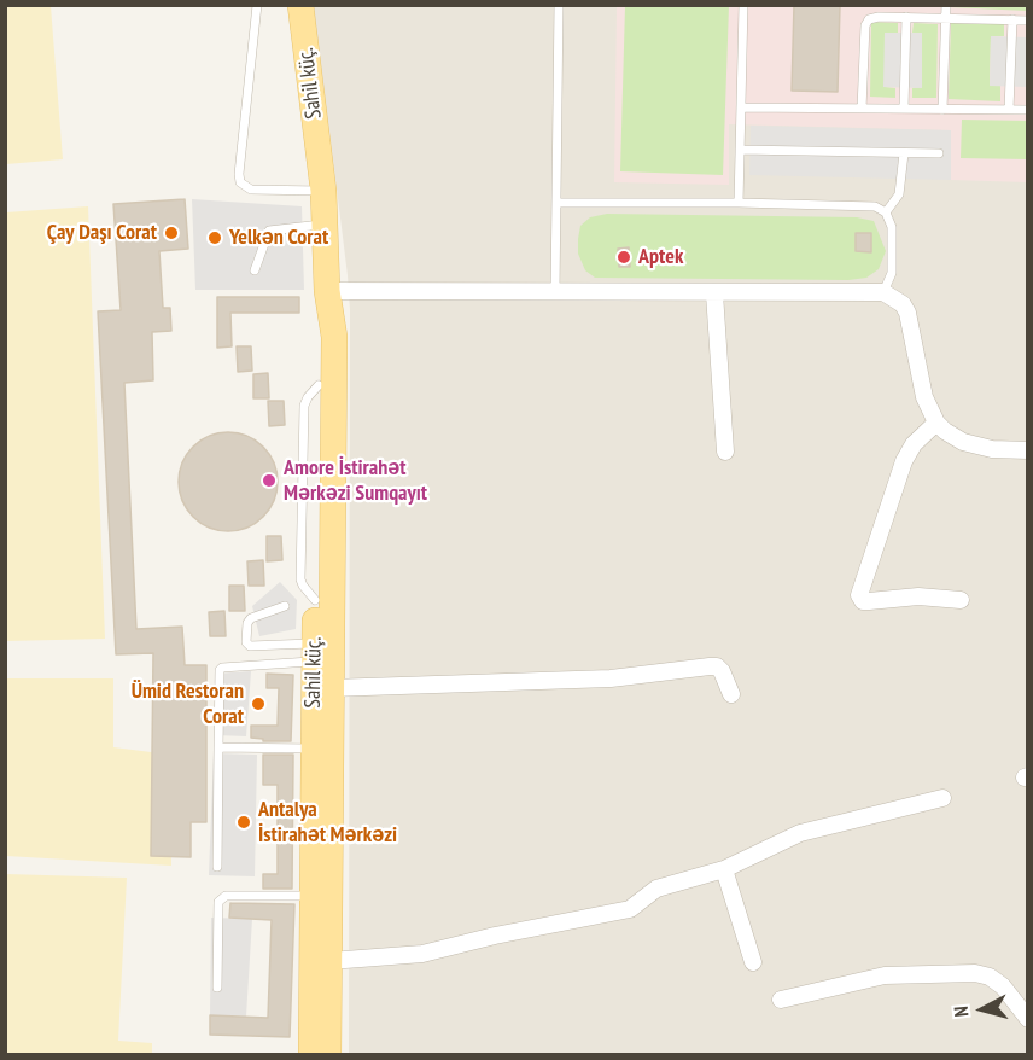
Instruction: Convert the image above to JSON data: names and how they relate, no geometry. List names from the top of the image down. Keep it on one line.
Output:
{"streets":{"main road":["Sahil küç."]},"places":["Çay Daşı Corat","Yelkən Corat","Aptek","Amore İstirahət Mərkəzi Sumqayıt","Ümid Restoran Corat","Antalya İstirahət Mərkəzi"],"north":"left"}
